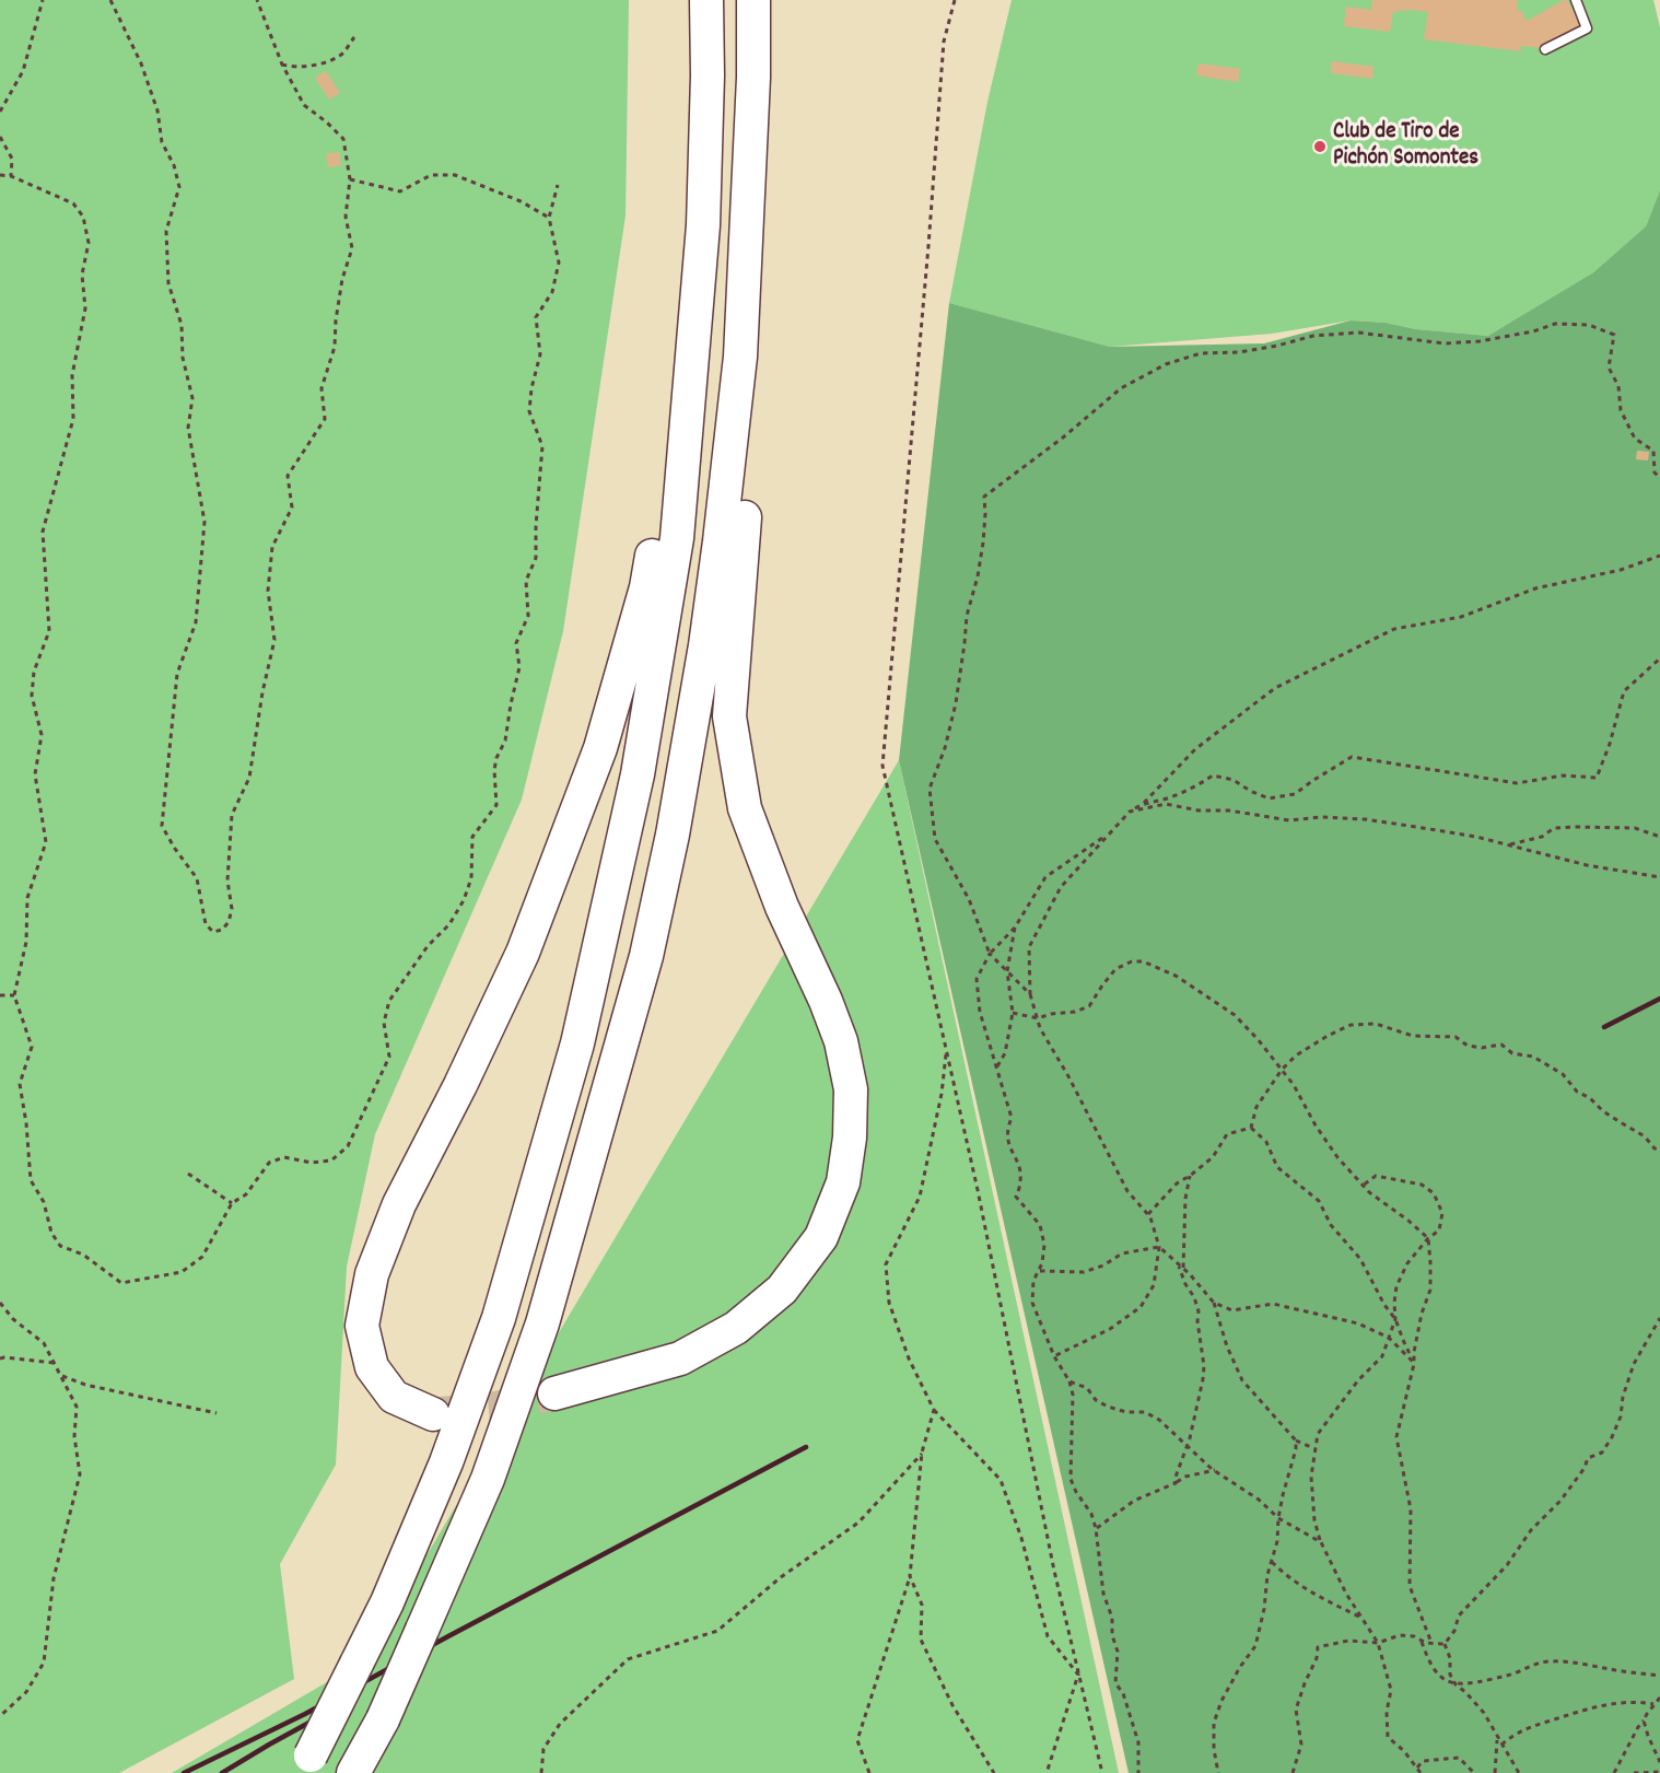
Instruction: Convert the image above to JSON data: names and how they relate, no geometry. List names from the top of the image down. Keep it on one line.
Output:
{"places":["Club de Tiro de Pichón Somontes"]}
